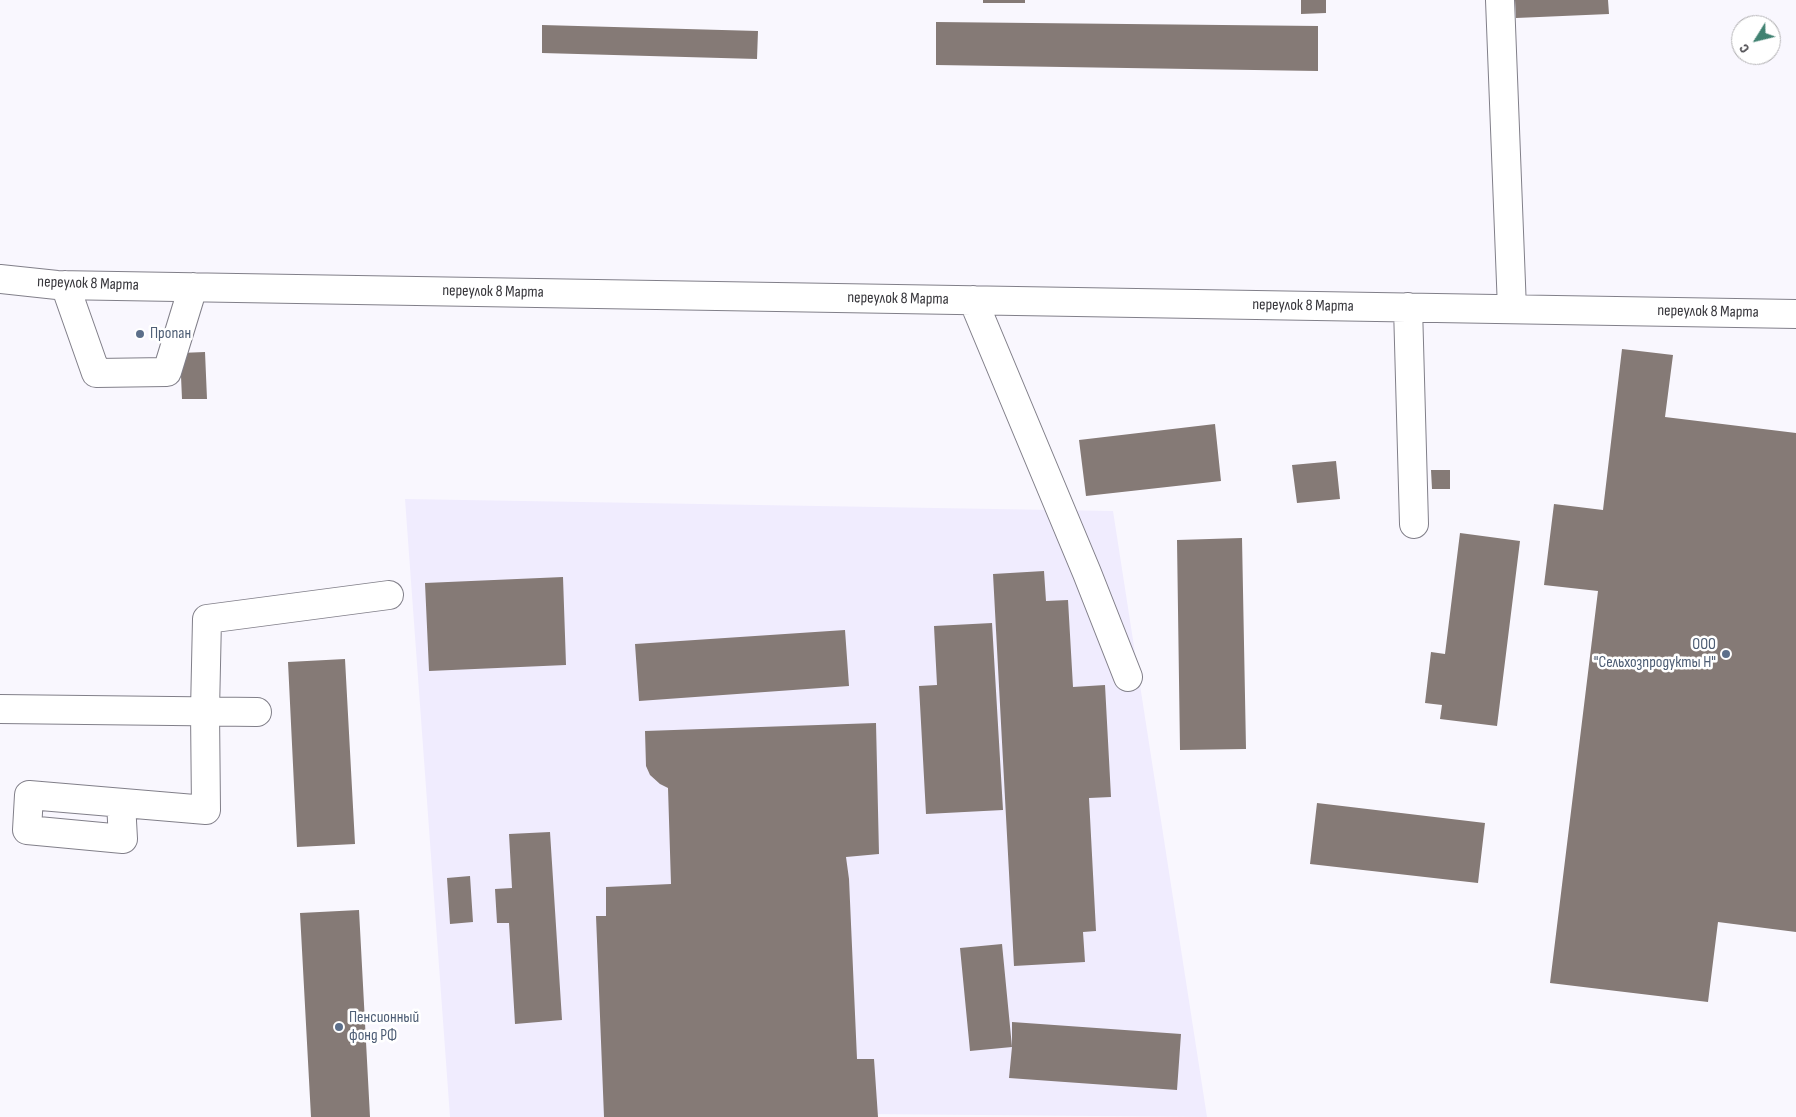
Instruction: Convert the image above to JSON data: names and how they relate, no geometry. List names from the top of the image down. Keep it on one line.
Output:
{"streets":{"street":["переулок 8 Марта"]},"places":["Пропан","ООО \"Сельхозпродукты Н\"","Пенсионный фонд РФ"],"north":"bottom left"}
